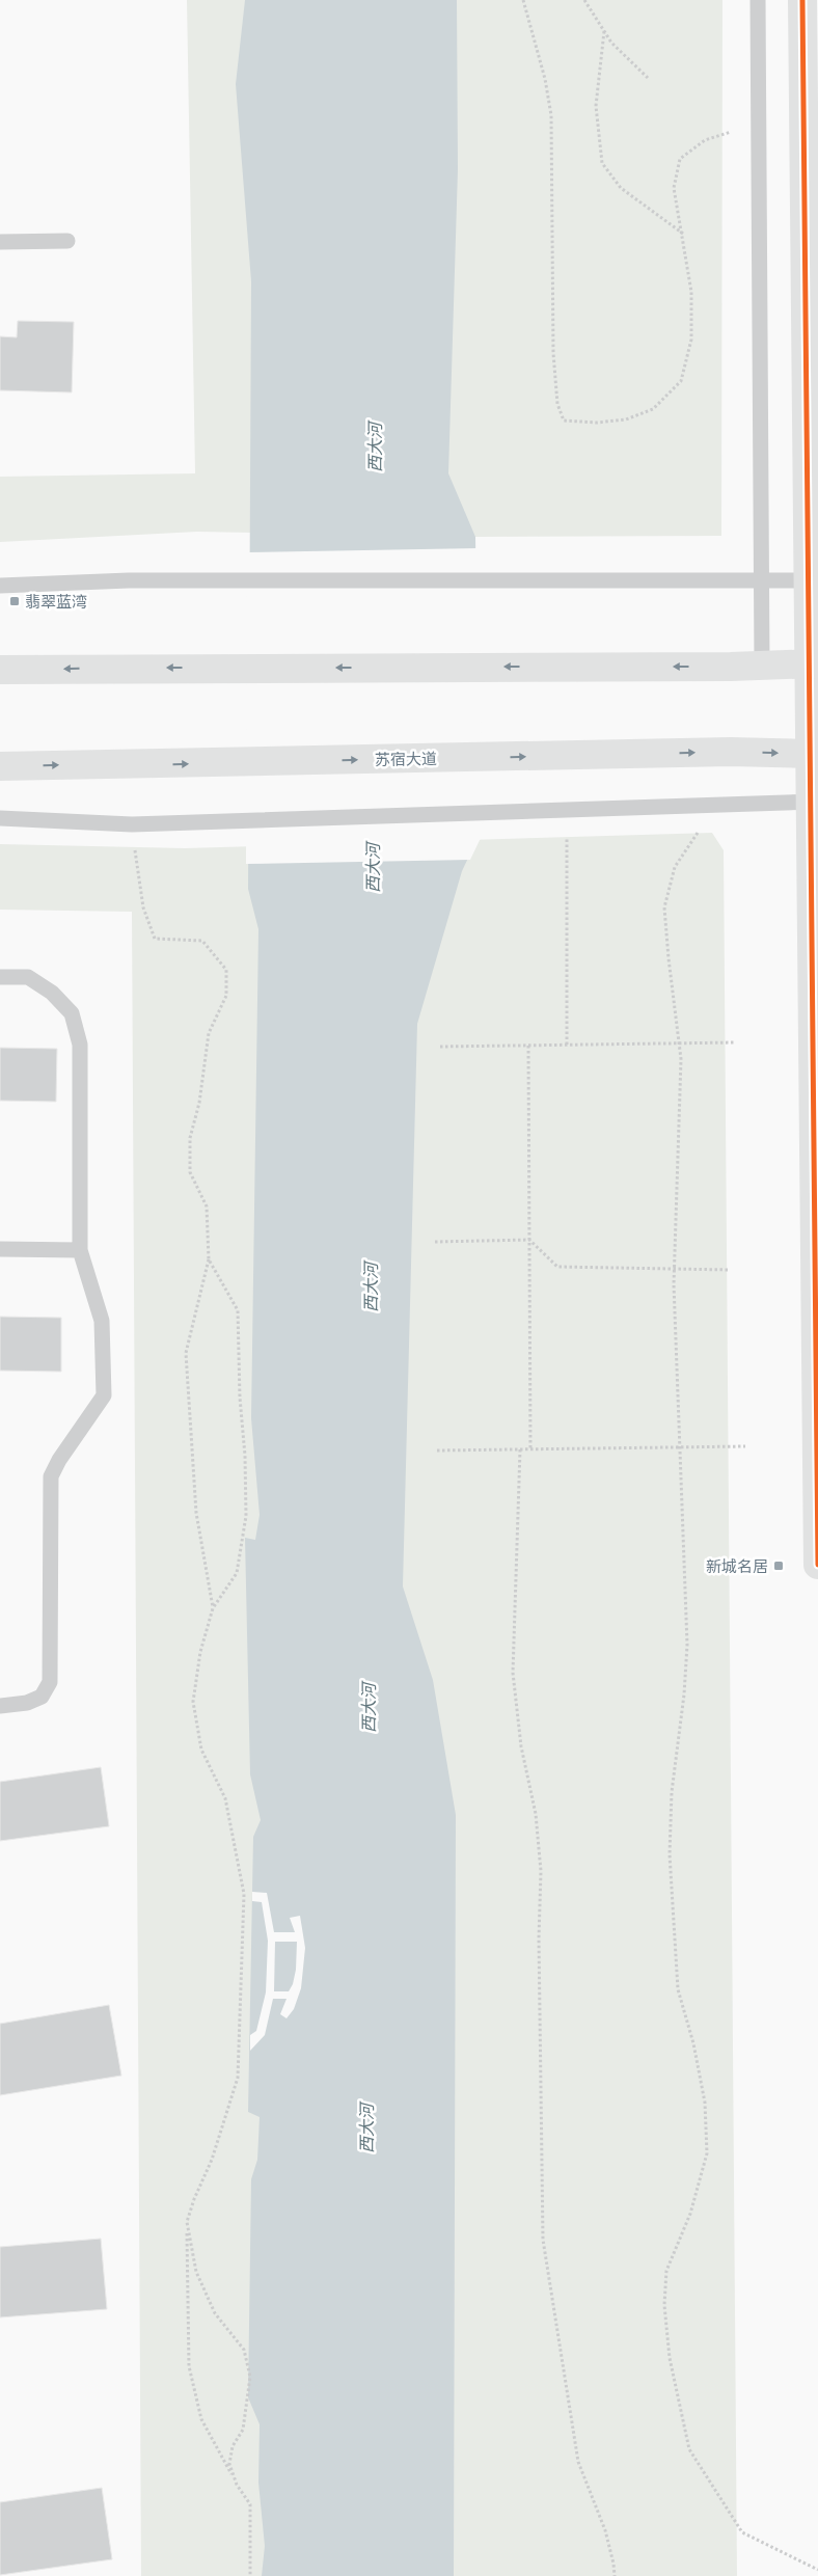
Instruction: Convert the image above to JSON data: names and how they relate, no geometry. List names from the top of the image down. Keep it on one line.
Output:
{"streets":{"main road":["苏宿大道"]},"water":["西大河"],"places":{"transit":["翡翠蓝湾","新城名居"]}}
